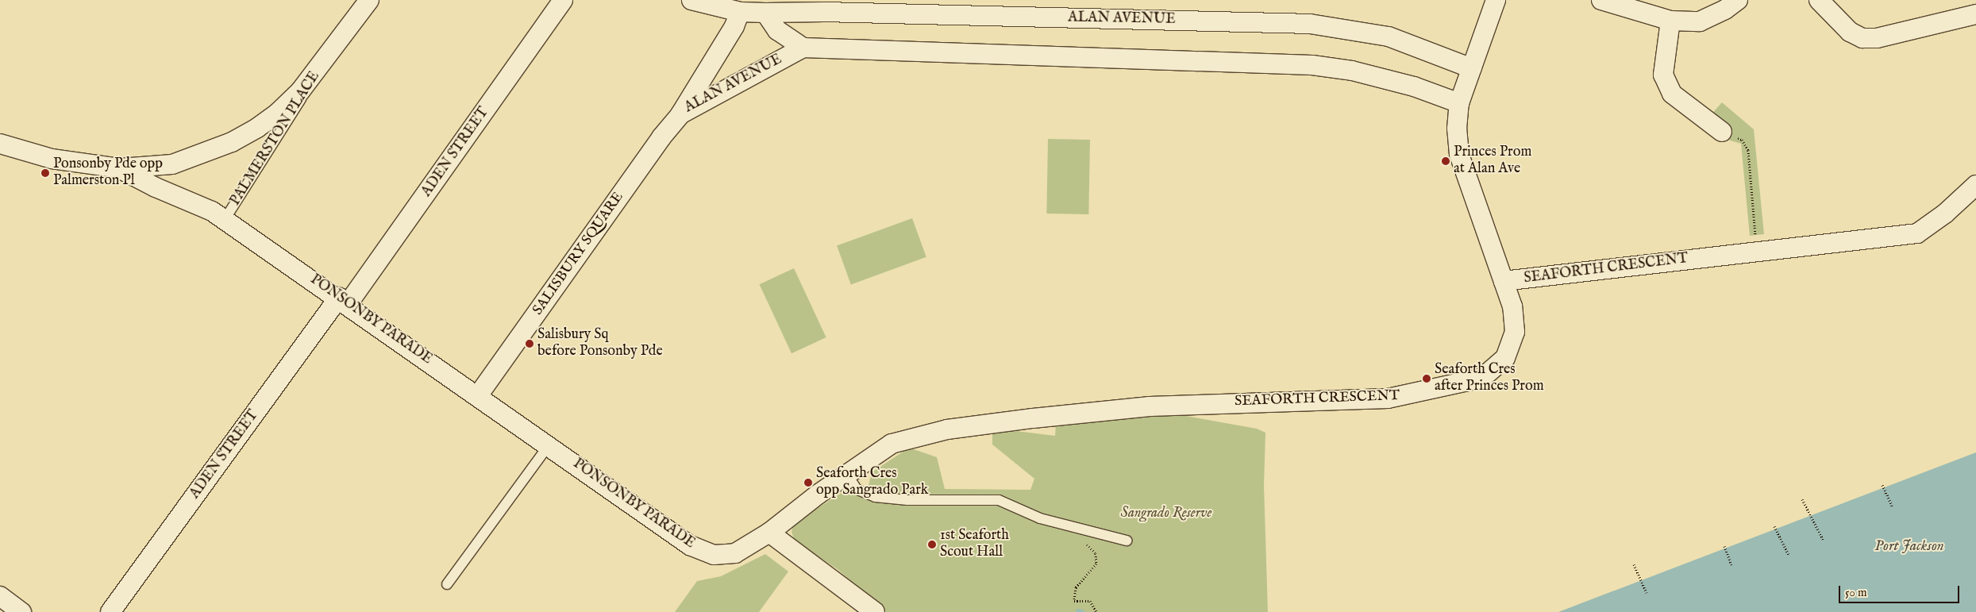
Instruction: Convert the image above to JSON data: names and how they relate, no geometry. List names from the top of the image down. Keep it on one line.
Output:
{"streets":{"street":["ALAN AVENUE","PALMERSTON PLACE","ADEN STREET","SALISBURY SQUARE","SEAFORTH CRESCENT","PONSONBY PARADE"]},"crossings":[["ALAN AVENUE","SALISBURY SQUARE"],["PALMERSTON PLACE","PONSONBY PARADE"],["ADEN STREET","PONSONBY PARADE"],["SALISBURY SQUARE","PONSONBY PARADE"],["SEAFORTH CRESCENT","PONSONBY PARADE"]],"water":["Port Jackson"],"parks":["Sangrado Reserve"],"places":["Princes Prom at Alan Ave","Ponsonby Pde opp Palmerston Pl","Salisbury Sq before Ponsonby Pde","Seaforth Cres after Princes Prom","Seaforth Cres opp Sangrado Park","1st Seaforth Scout Hall"],"scale_bar":"50 m"}
